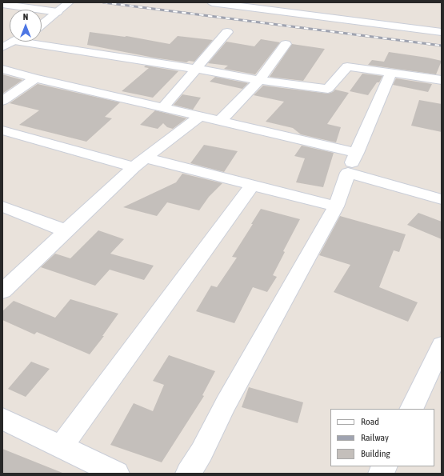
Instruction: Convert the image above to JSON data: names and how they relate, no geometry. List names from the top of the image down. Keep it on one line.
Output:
{"legend":["Road","Railway","Building"],"north":"top"}
